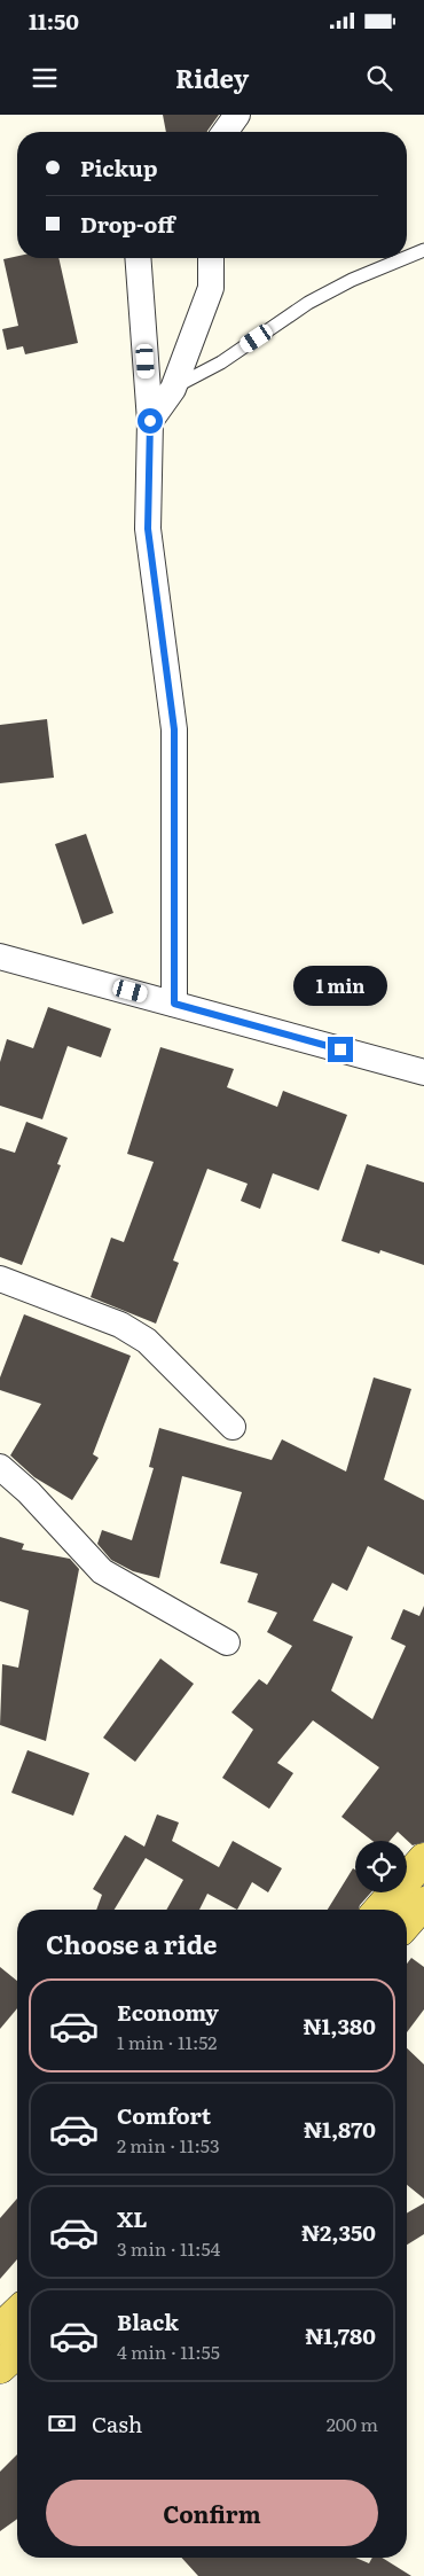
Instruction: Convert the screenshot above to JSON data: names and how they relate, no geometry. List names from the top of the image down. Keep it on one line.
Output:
{"page":{"status":"11:50","header":"Ridey","banner":["Pickup","Drop-off"],"bubble":"1 min","heading":"Choose a ride","list":[{"name":"Economy","note":"1 min · 11:52","value":"₦1,380"},{"name":"Comfort","note":"2 min · 11:53","value":"₦1,870"},{"name":"XL","note":"3 min · 11:54","value":"₦2,350"},{"name":"Black","note":"4 min · 11:55","value":"₦1,780"}],"pay":["Cash","200 m"],"buttons":"Confirm"}}
